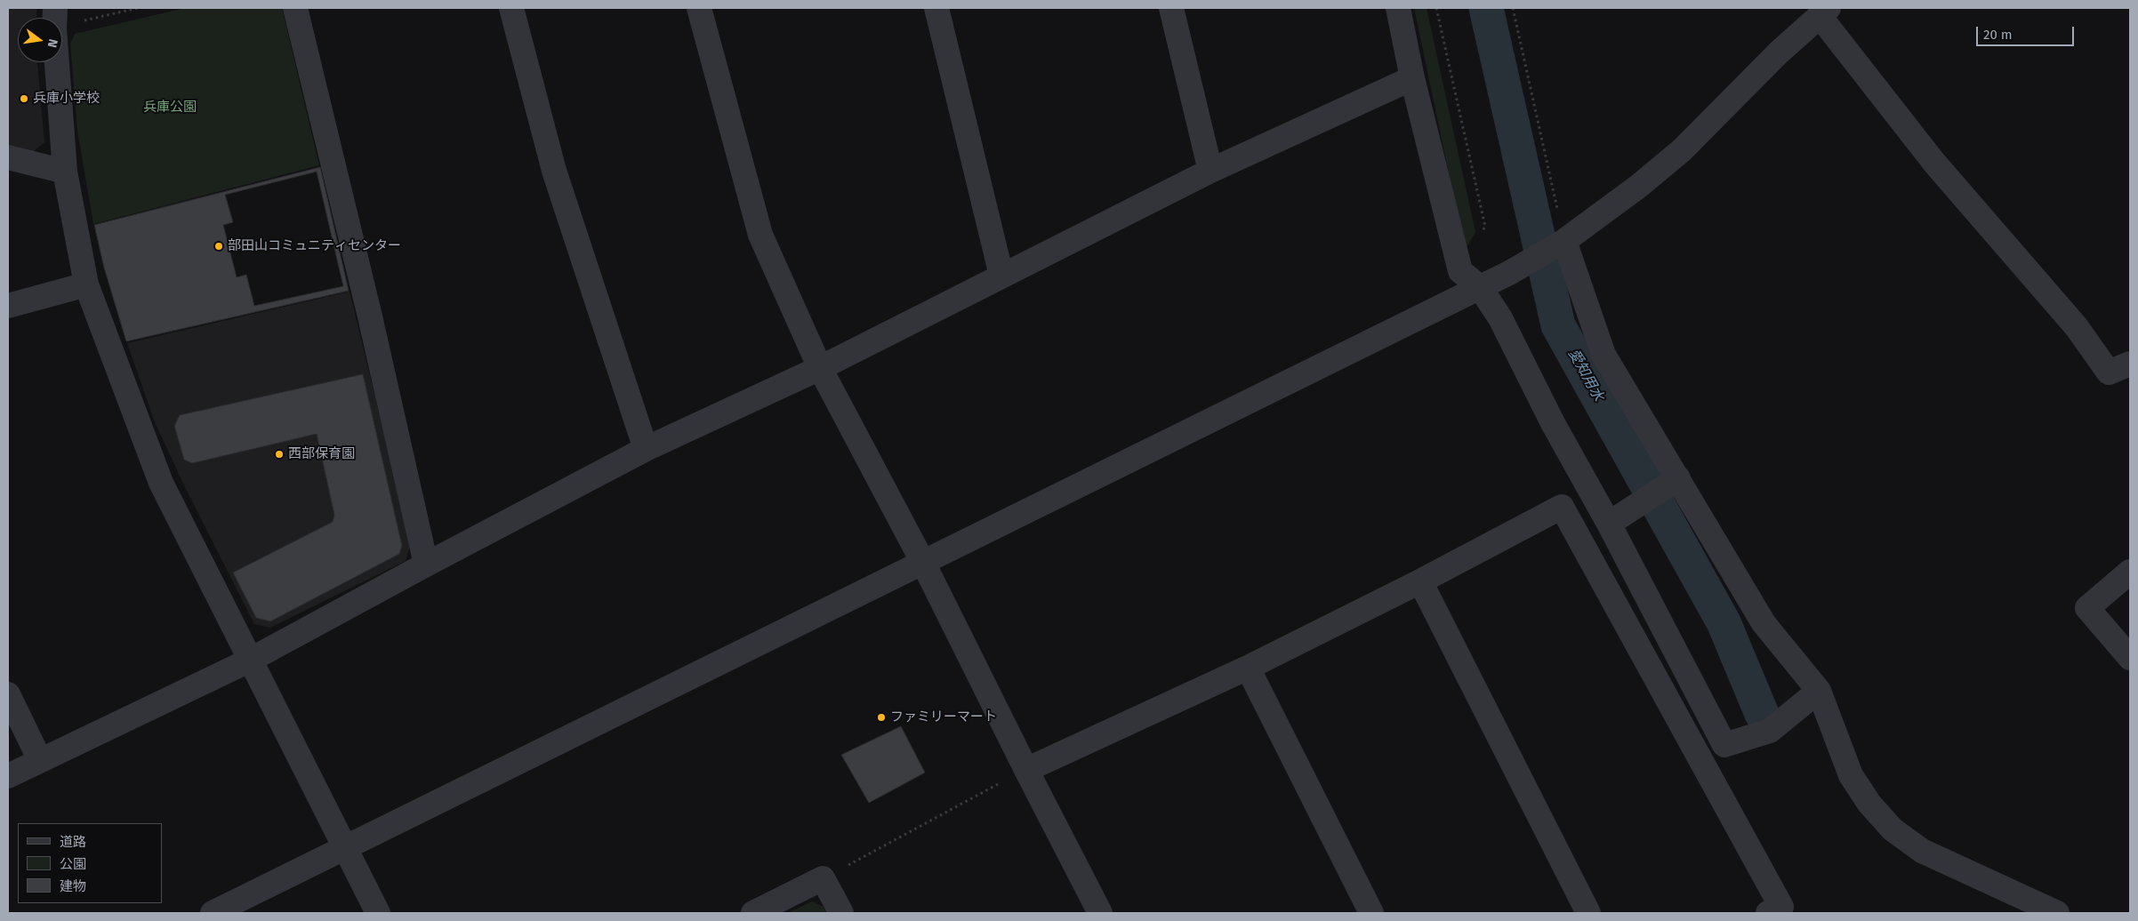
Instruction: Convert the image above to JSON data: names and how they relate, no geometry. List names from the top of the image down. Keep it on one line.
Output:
{"water":["愛知用水"],"parks":["兵庫公園"],"places":["兵庫小学校","部田山コミュニティセンター","西部保育園","ファミリーマート"],"legend":["道路","公園","建物"],"scale_bar":"20 m","north":"right"}
